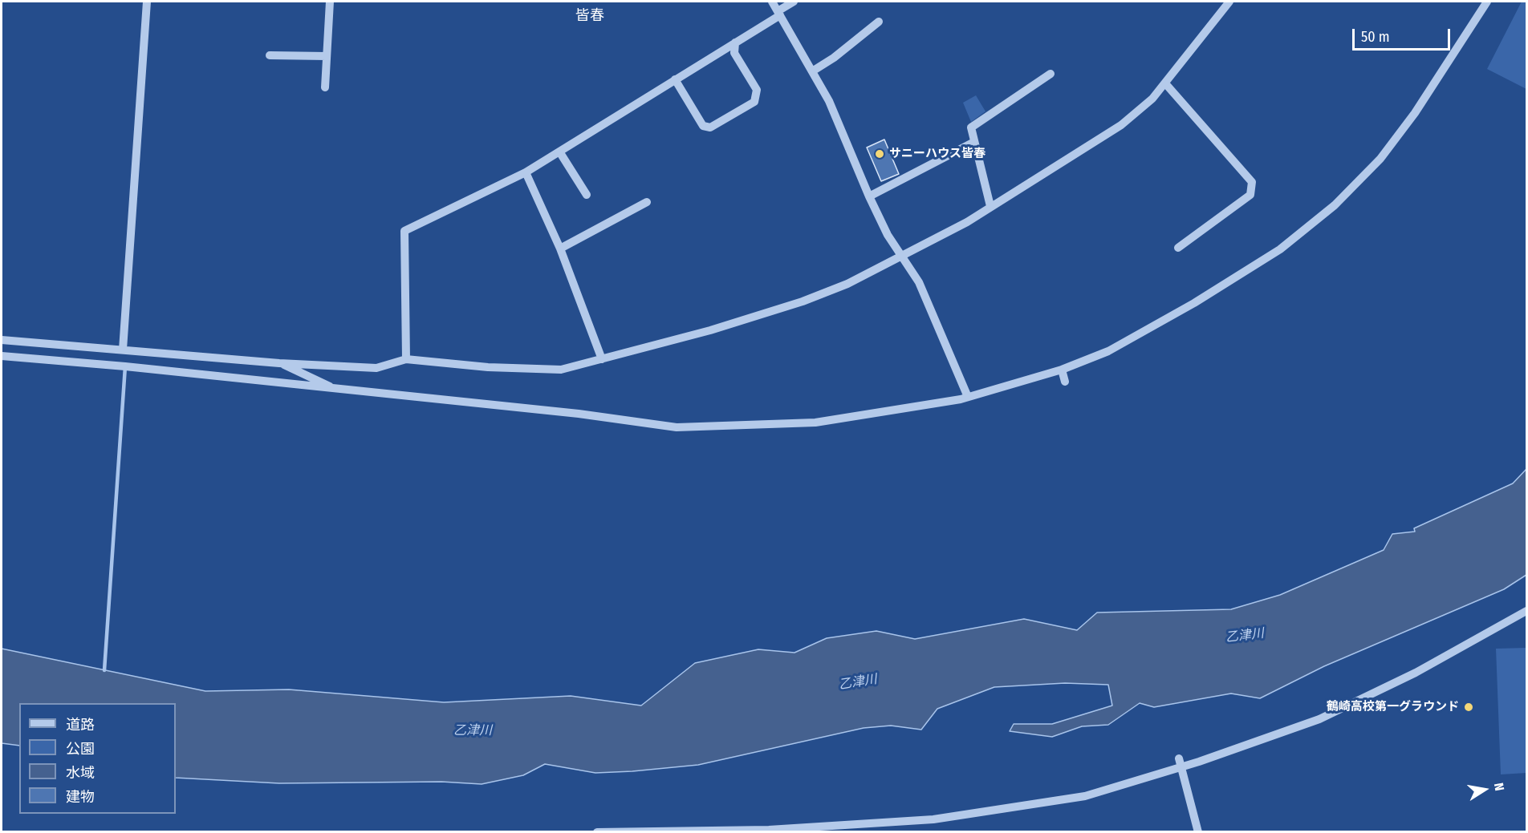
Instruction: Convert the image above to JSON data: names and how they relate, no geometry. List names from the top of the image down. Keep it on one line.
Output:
{"districts":["皆春"],"water":["乙津川"],"places":["サニーハウス皆春","鶴崎高校第一グラウンド"],"legend":["道路","公園","水域","建物"],"scale_bar":"50 m","north":"right"}
